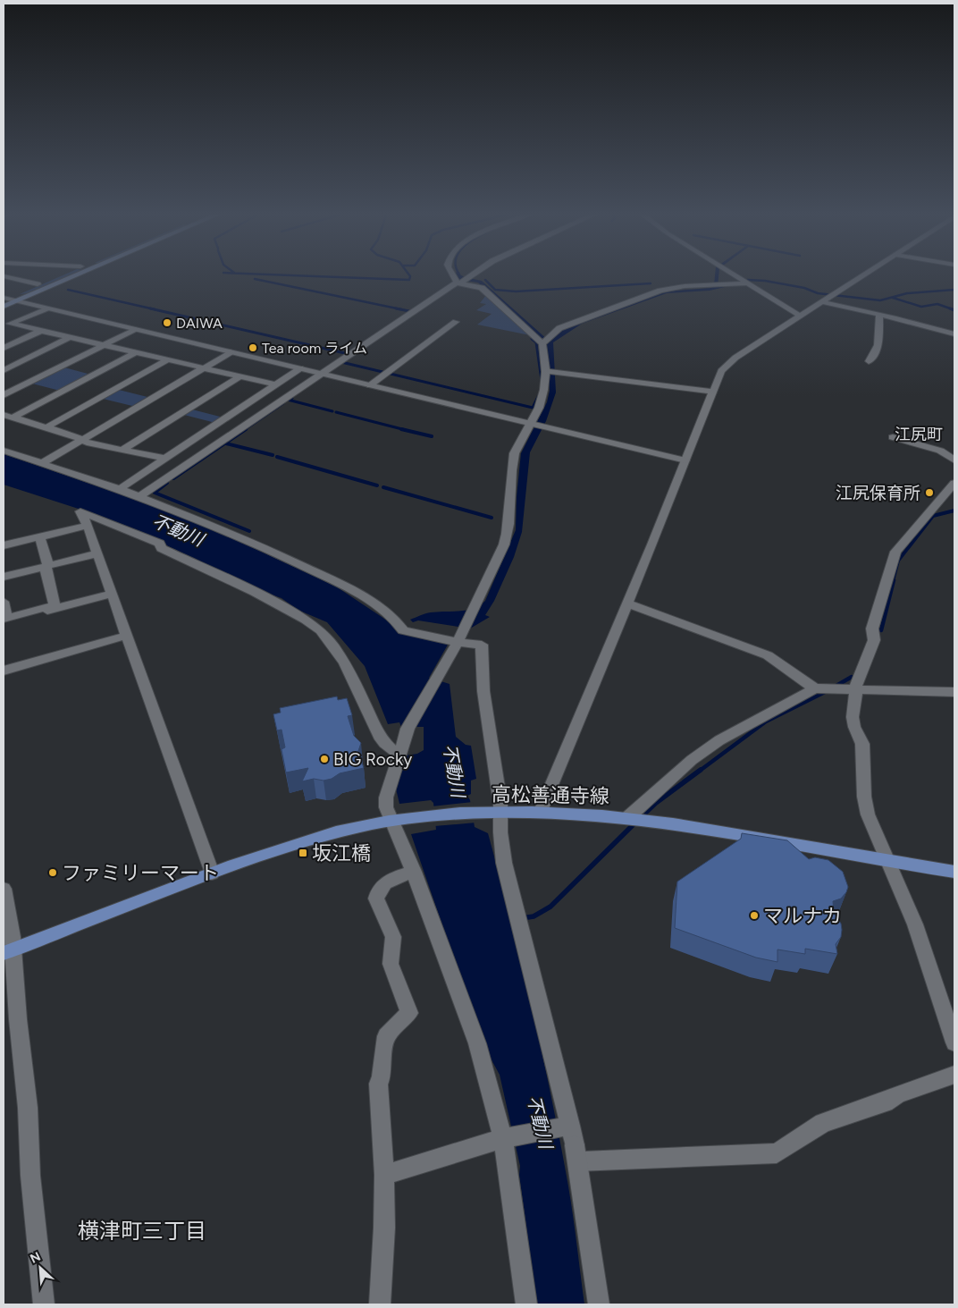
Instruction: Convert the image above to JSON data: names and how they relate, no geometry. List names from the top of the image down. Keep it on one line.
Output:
{"streets":{"main road":["高松善通寺線"]},"districts":["江尻町","横津町三丁目"],"water":["不動川"],"places":{"other":["DAIWA","Tea room ライム","江尻保育所","BIG Rocky","ファミリーマート","マルナカ"],"transit":["坂江橋"]},"north":"top left"}
